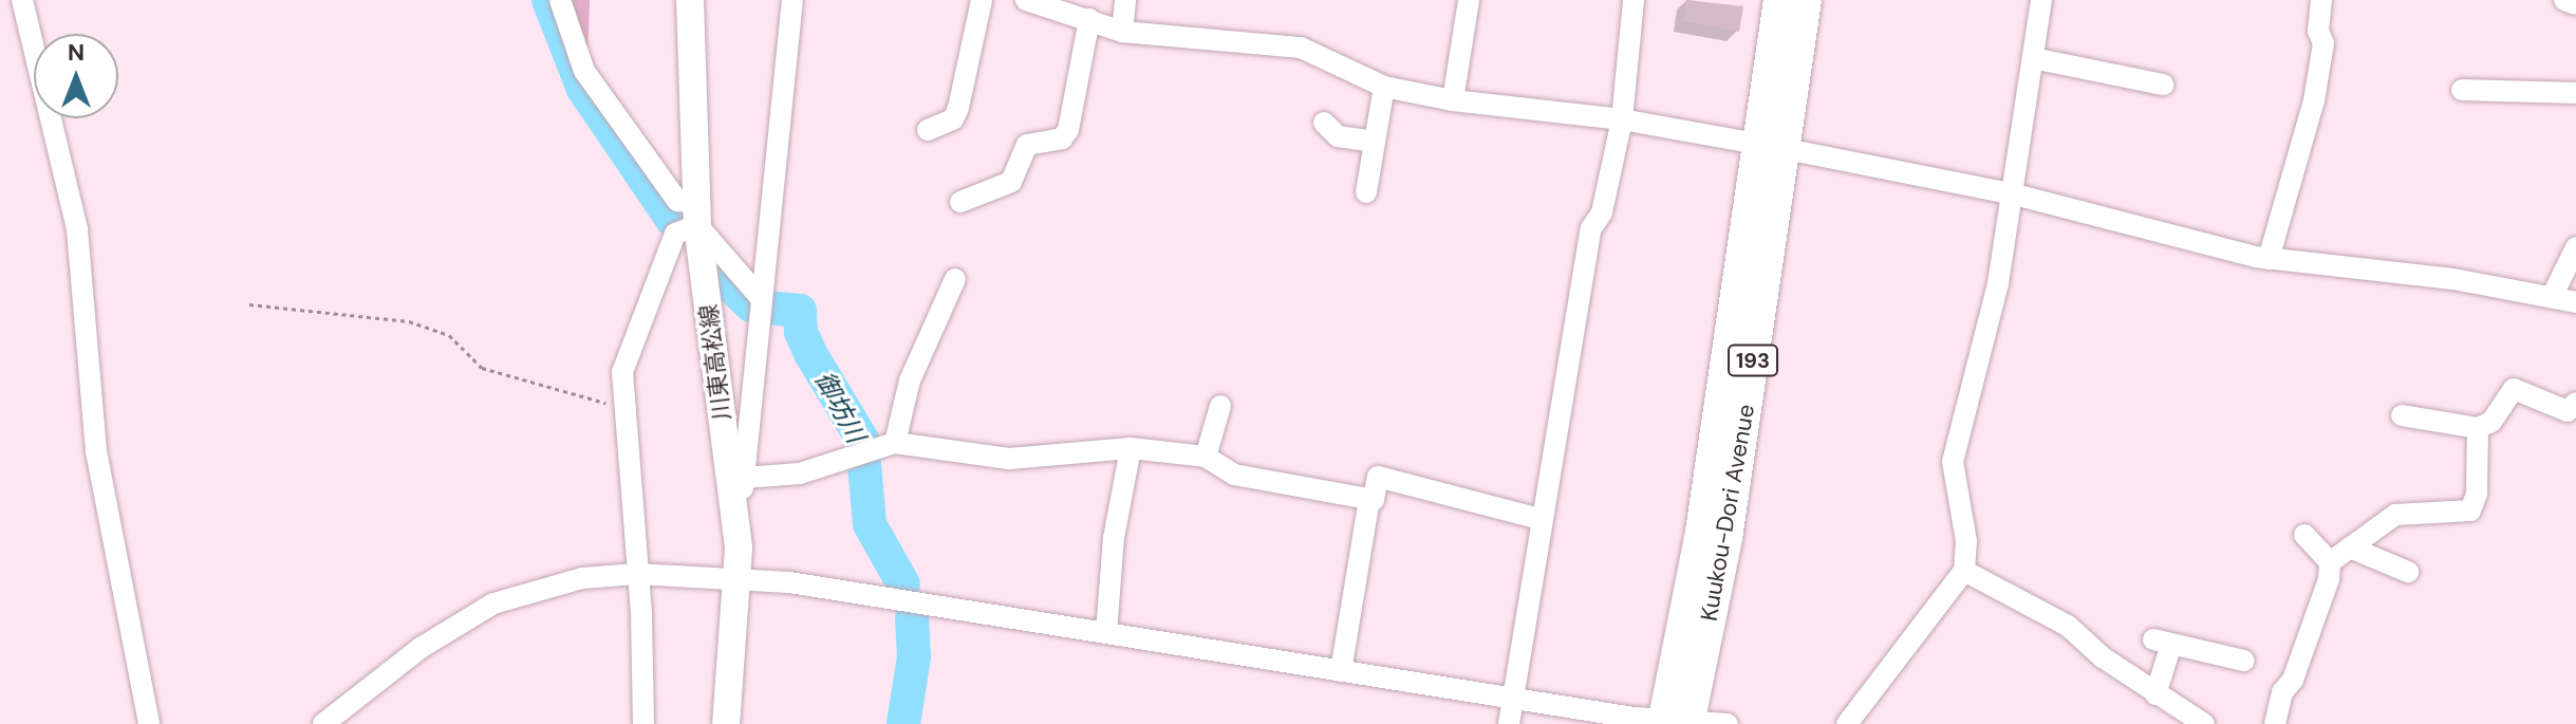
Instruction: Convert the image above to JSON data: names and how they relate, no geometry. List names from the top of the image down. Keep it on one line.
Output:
{"streets":{"highway":["193","Kuukou-Dori Avenue"],"main road":["川東高松線"]},"water":["御坊川"],"north":"top"}
